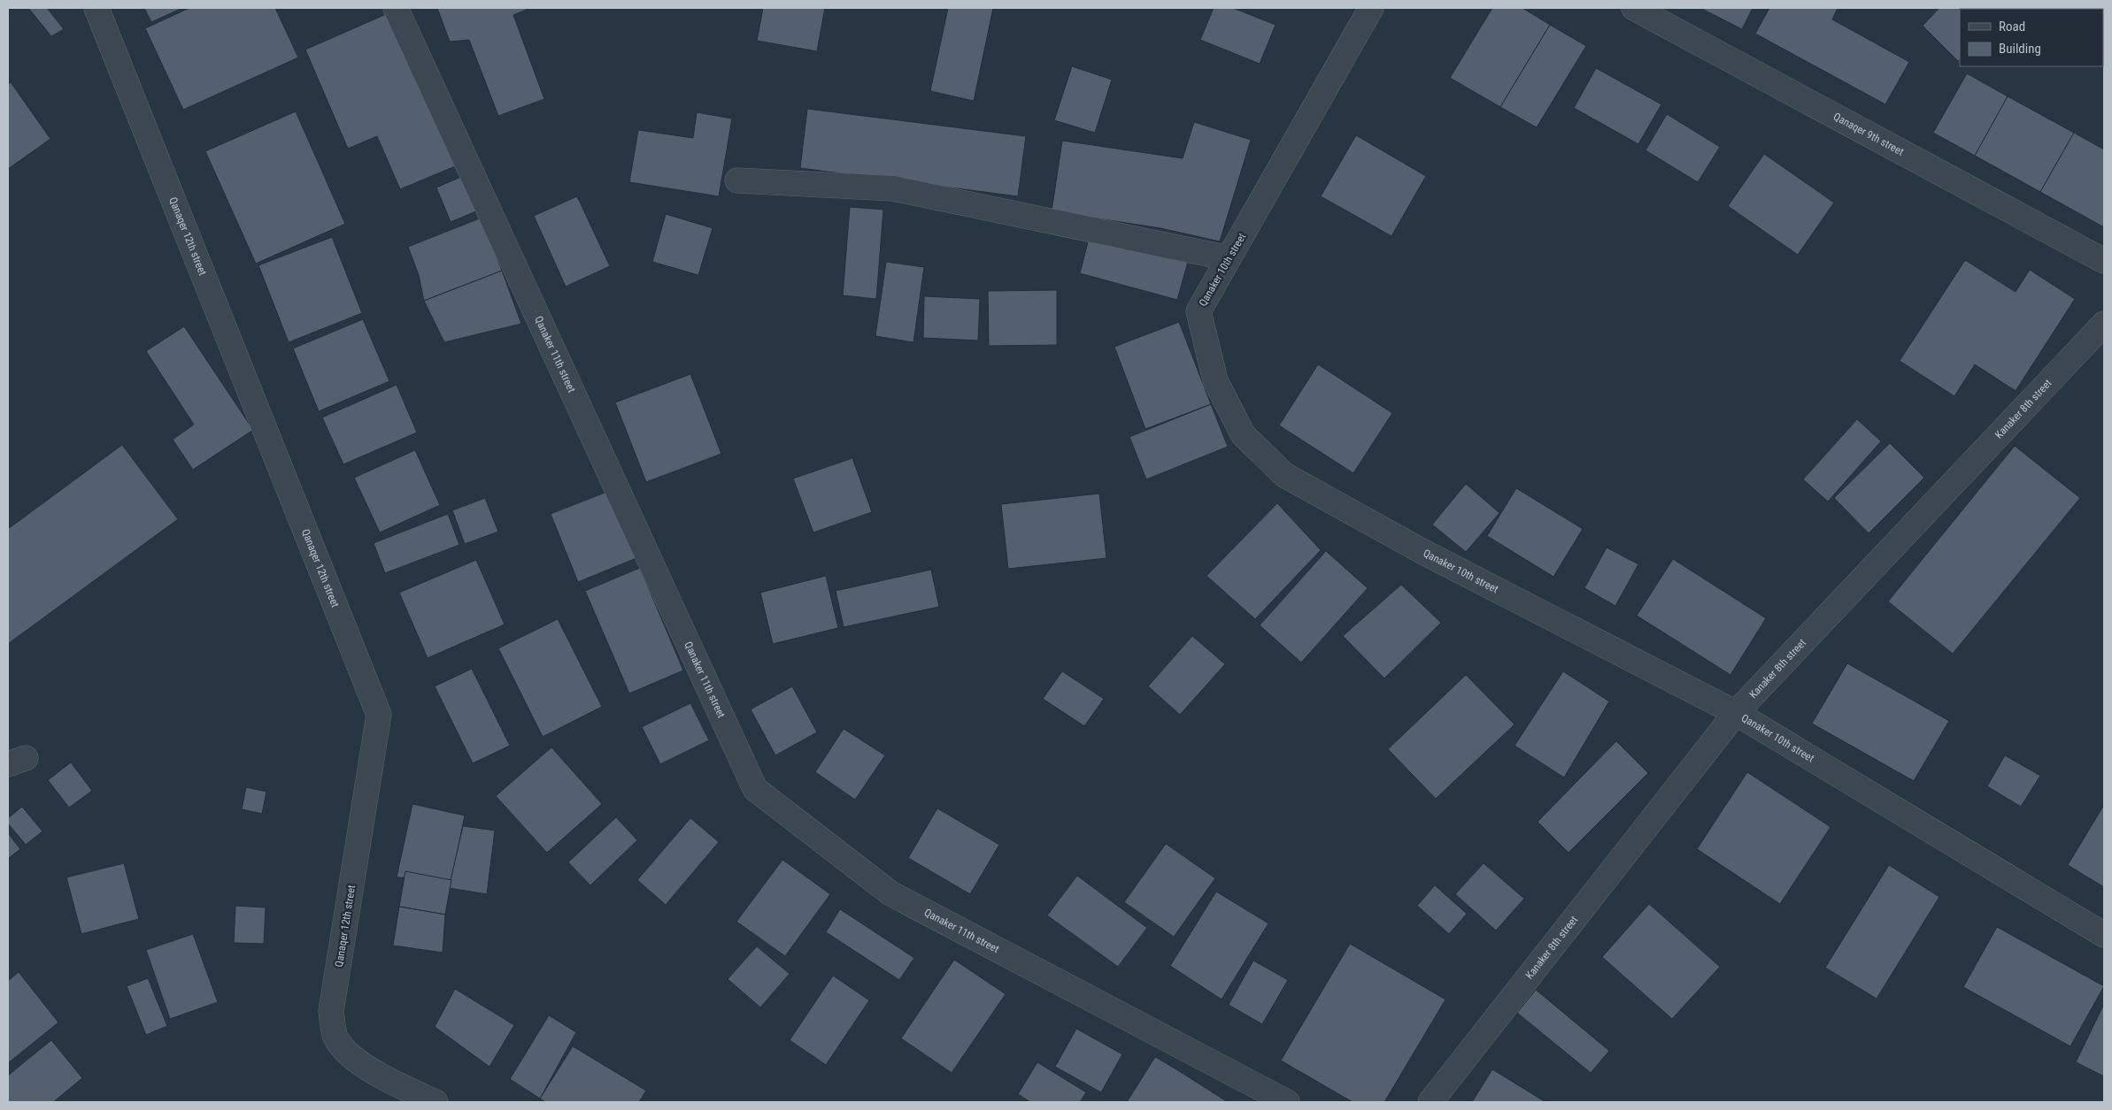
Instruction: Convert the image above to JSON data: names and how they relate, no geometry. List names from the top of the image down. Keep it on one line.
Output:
{"streets":{"street":["Qanaqer 9th street","Qanaqer 12th street","Qanaker 10th street","Qanaker 11th street","Kanaker 8th street"]},"crossings":[["Qanaker 10th street","Kanaker 8th street"]],"legend":["Road","Building"]}
